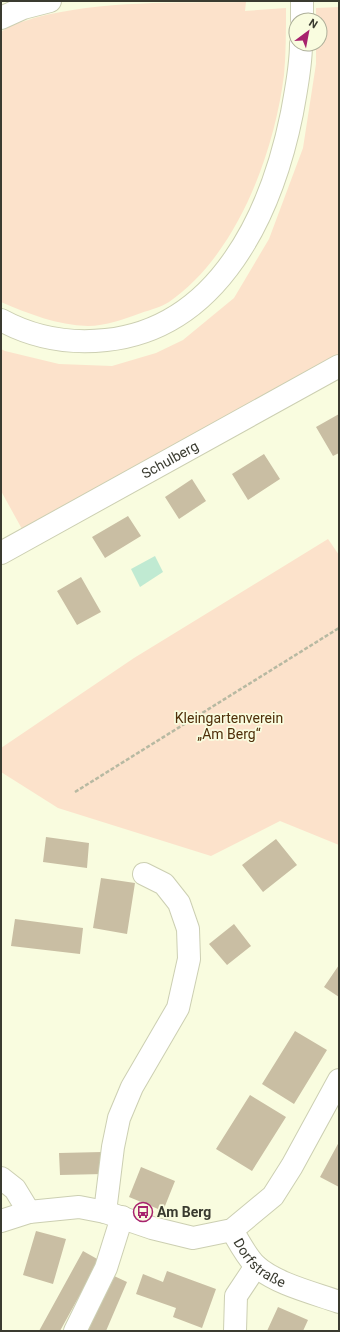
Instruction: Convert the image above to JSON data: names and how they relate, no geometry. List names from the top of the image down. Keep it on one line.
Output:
{"streets":{"main road":["Schulberg","Dorfstraße"]},"parks":["Kleingartenverein „Am Berg“"],"places":{"bus stop":["Am Berg"]},"north":"top right"}
